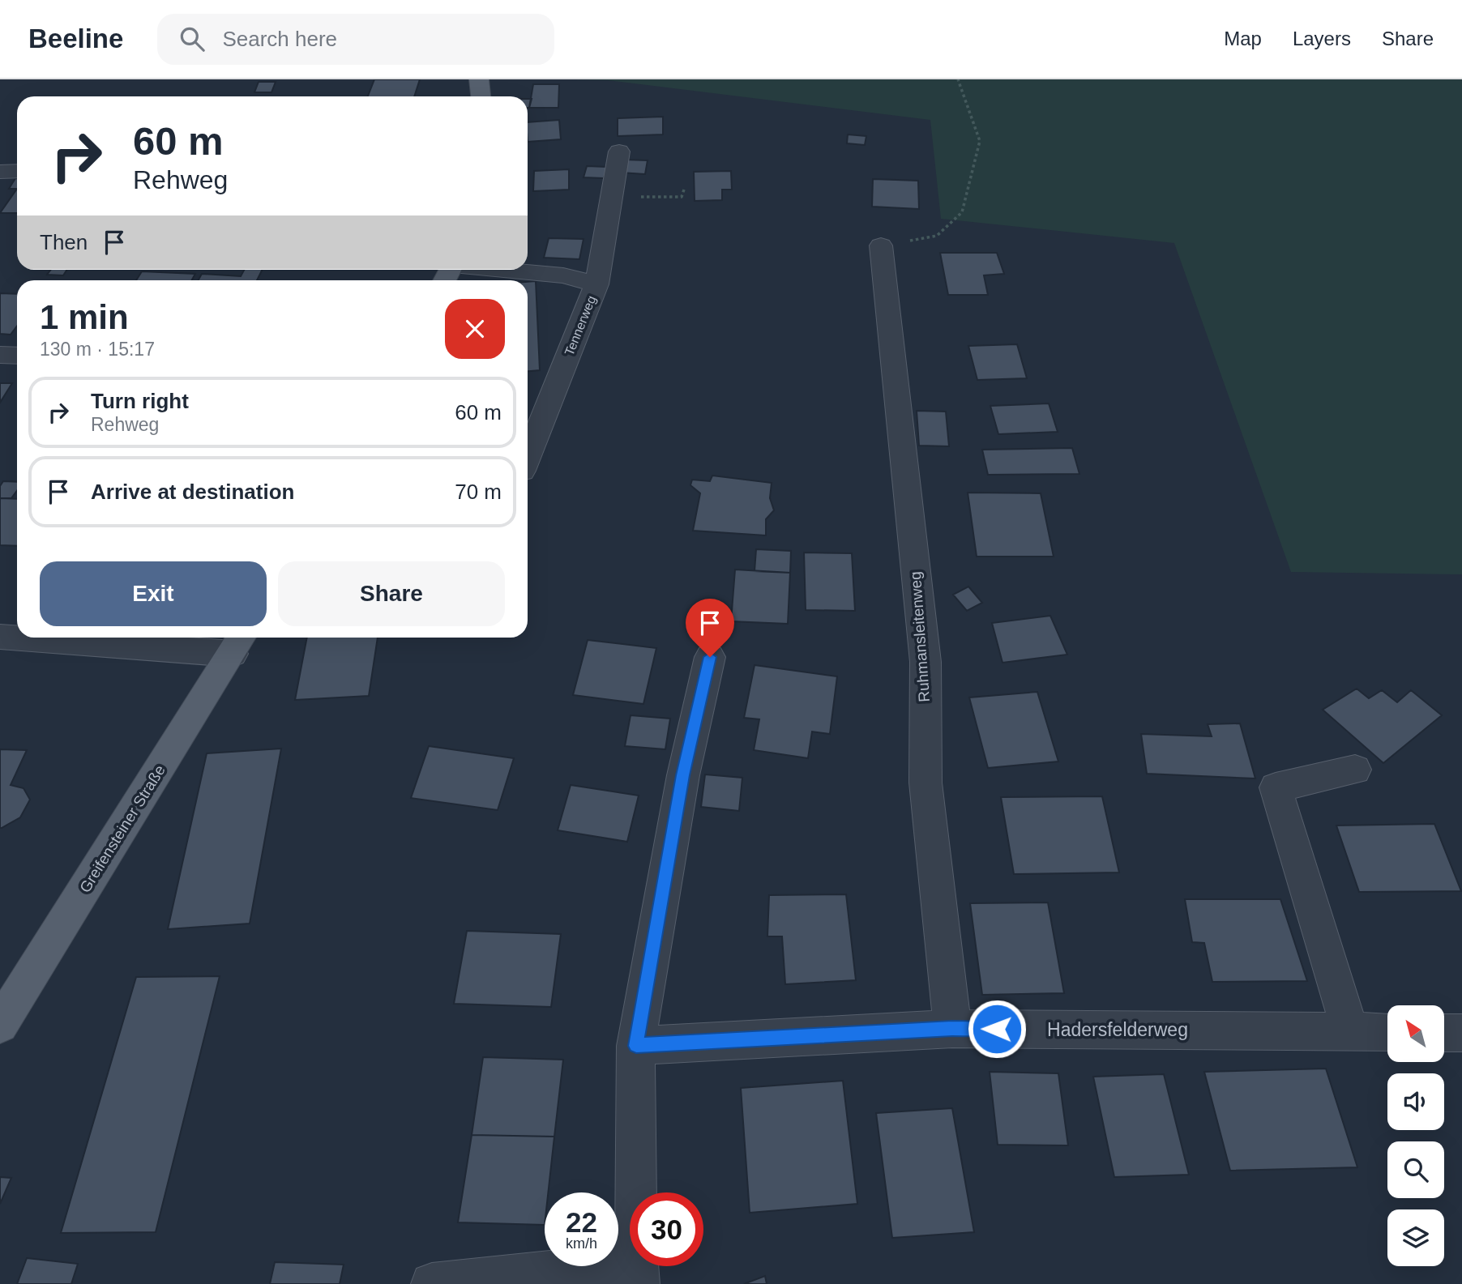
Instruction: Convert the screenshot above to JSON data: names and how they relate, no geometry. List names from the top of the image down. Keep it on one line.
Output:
{"streets":{"main road":["Greifensteiner Straße"],"street":["Tennerweg","Ruhmansleitenweg","Hadersfelderweg"]},"crossings":[["Ruhmansleitenweg","Hadersfelderweg"]],"north":"top left","page":{"header":"Beeline","search":"Search here","nav":["Map","Layers","Share"],"turn":["60 m","Rehweg"],"then":"Then","heading":["1 min","130 m · 15:17"],"list":[{"name":"Turn right","note":"Rehweg","value":"60 m"},{"name":"Arrive at destination","value":"70 m"}],"buttons":["Exit","Share"],"speed":"22 km/h","limit":"30"}}
